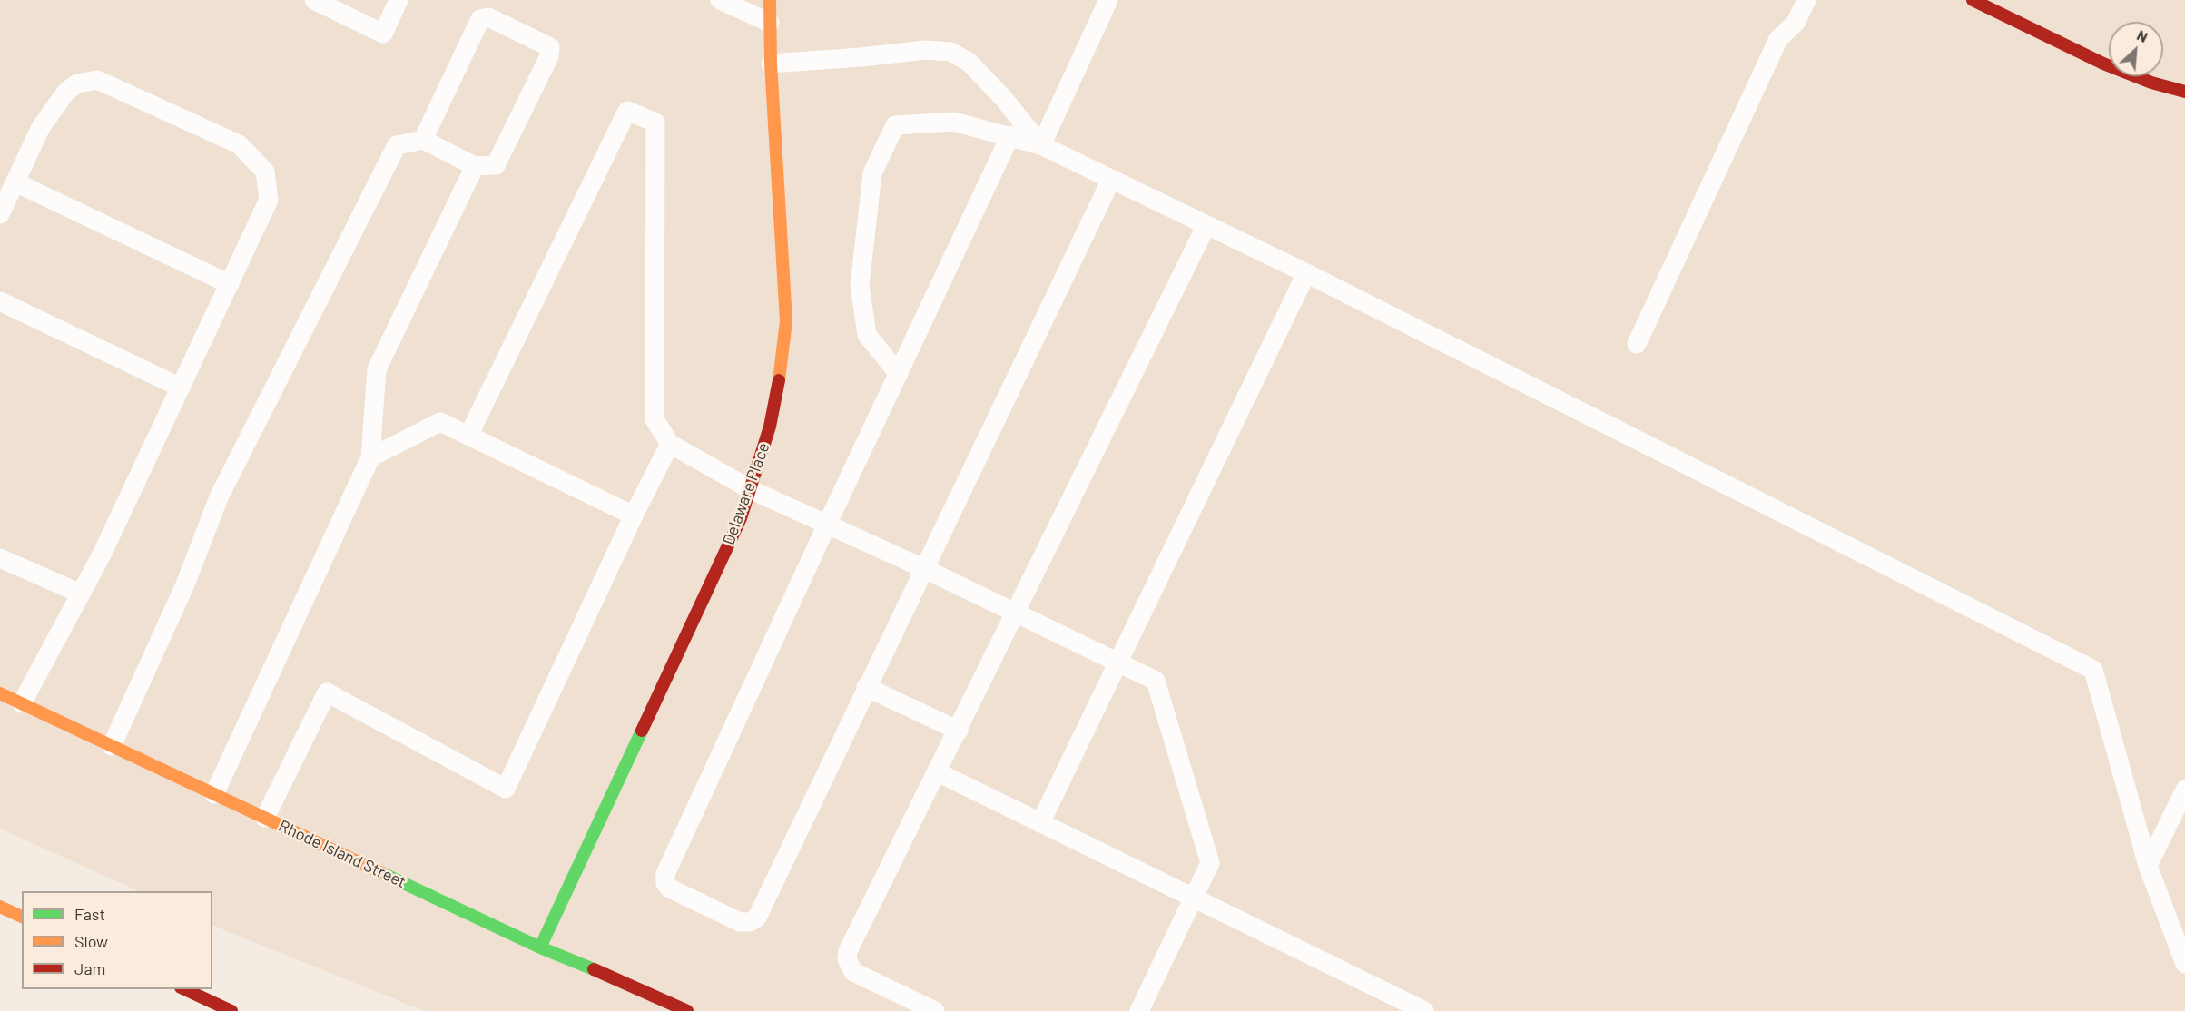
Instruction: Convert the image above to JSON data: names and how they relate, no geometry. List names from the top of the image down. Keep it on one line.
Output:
{"streets":{"street":["Delaware Place","Rhode Island Street"]},"crossings":[["Delaware Place","Rhode Island Street"]],"legend":["Fast","Slow","Jam"],"north":"top right"}
